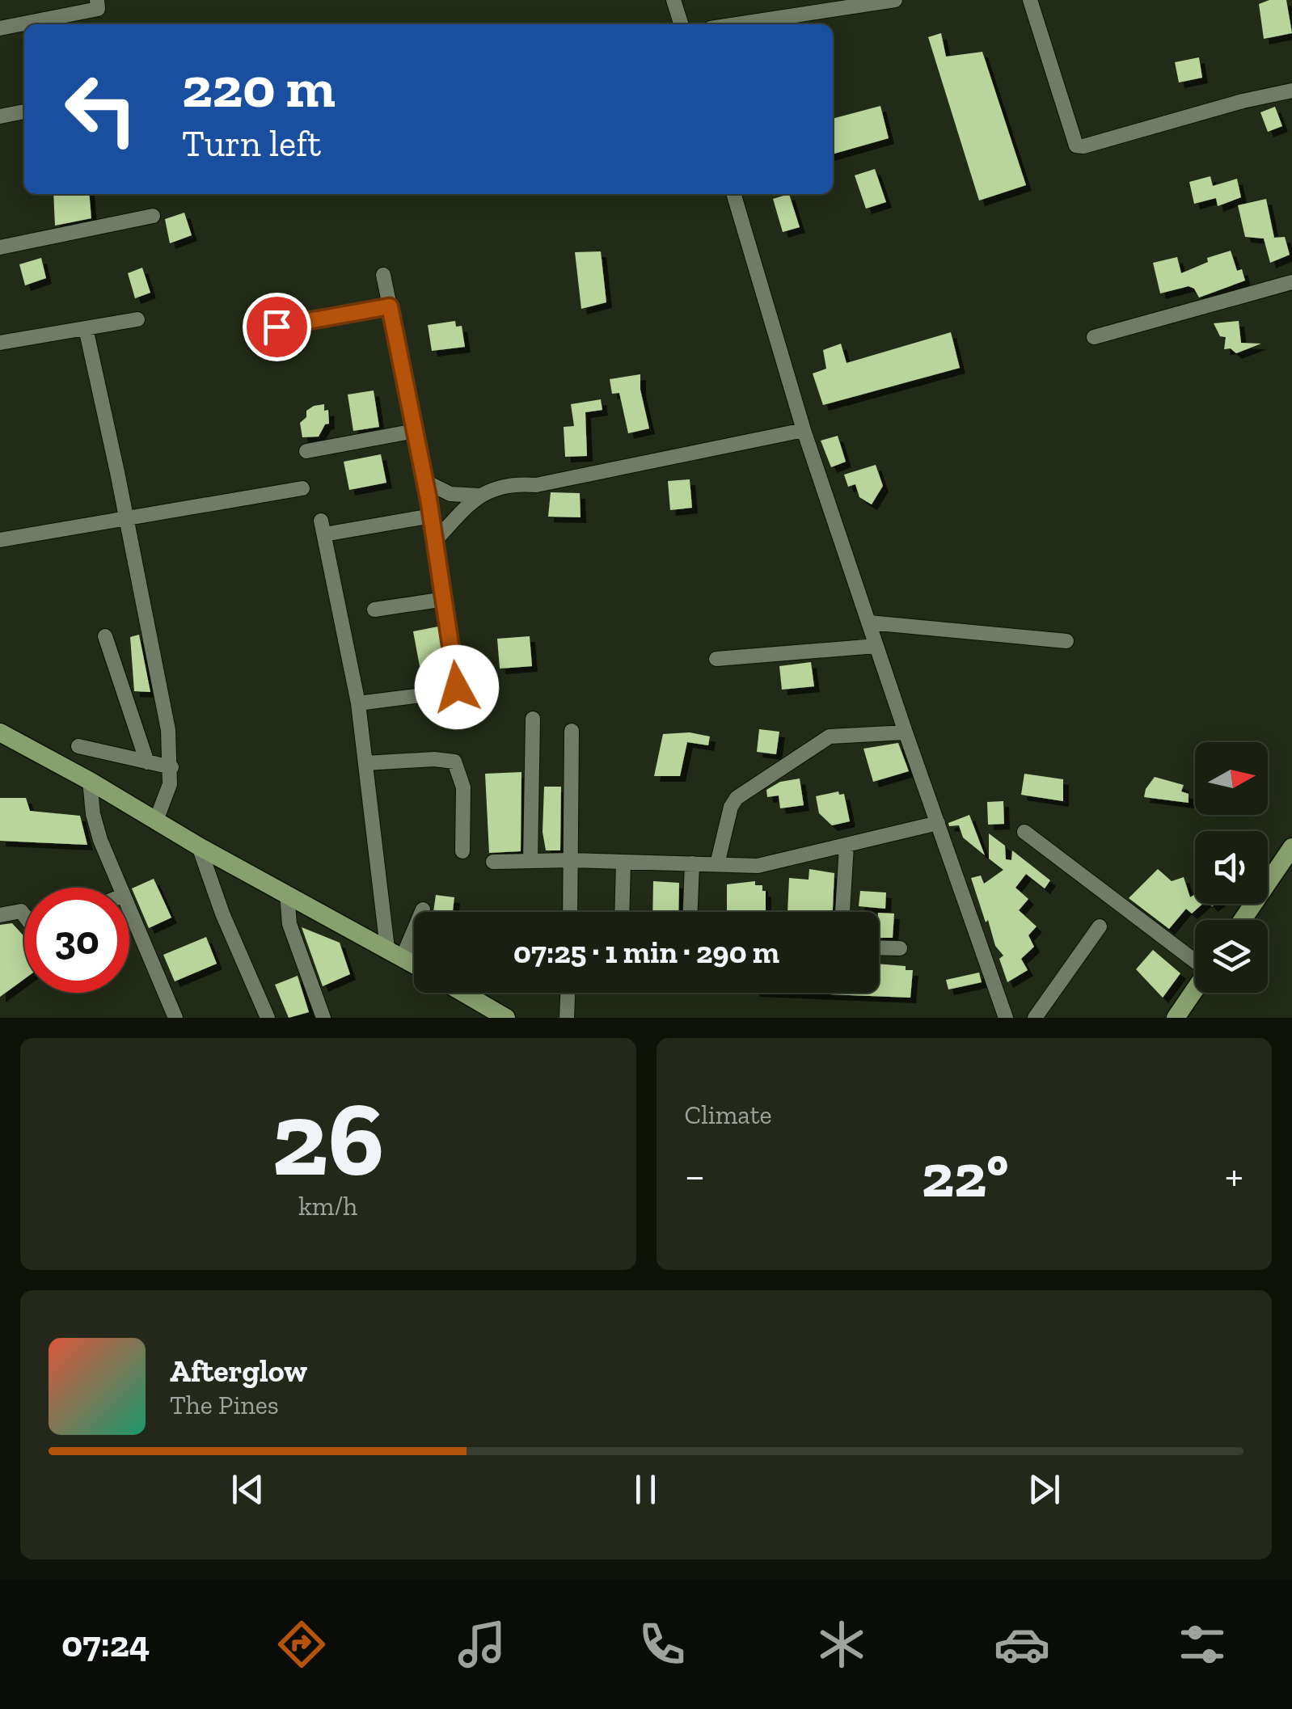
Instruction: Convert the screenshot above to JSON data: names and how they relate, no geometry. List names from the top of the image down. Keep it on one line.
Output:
{"north":"right","page":{"turn":["220 m","Turn left"],"limit":"30","trip":"07:25 · 1 min · 290 m","tile":[["26","km/h"],"Climate"],"heat":["−","22°","+"],"song":["Afterglow","The Pines"],"tabs":"07:24"}}
